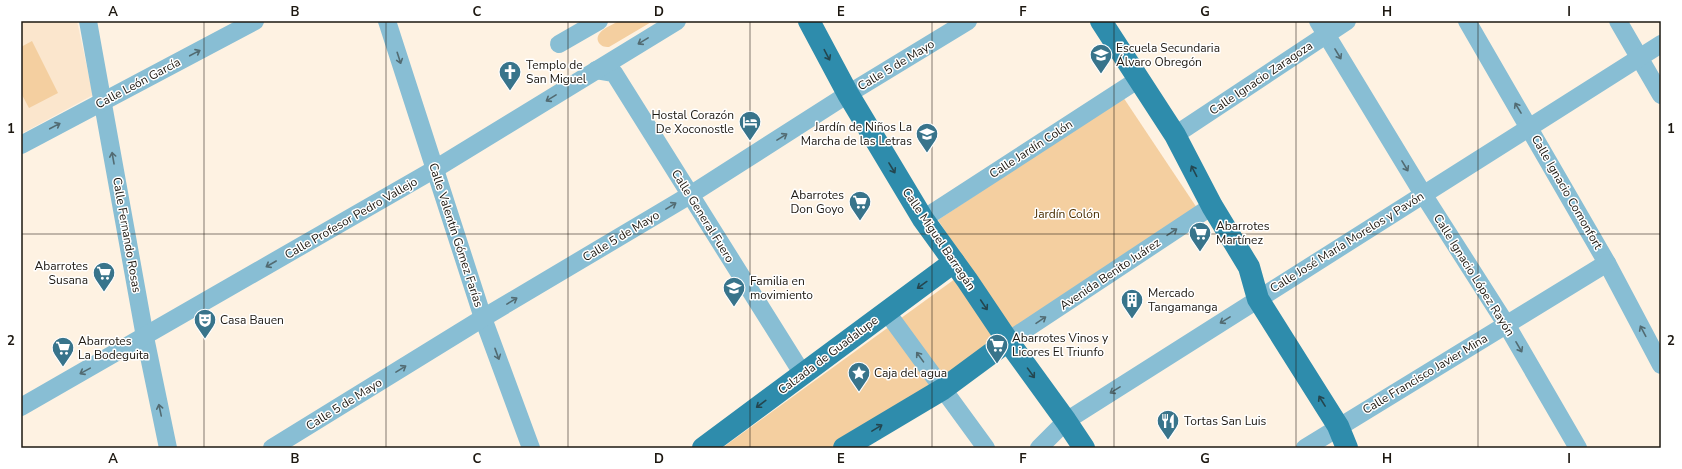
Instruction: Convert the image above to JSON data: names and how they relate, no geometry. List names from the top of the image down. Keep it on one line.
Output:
{"streets":{"main road":["Calle Miguel Barragán","Calzada de Guadalupe"],"street":["Calle 5 de Mayo","Calle Ignacio Zaragoza","Calle León García","Calle Jardín Colón","Calle Ignacio Comonfort","Calle General Fuero","Calle Profesor Pedro Vallejo","Calle Fernando Rosas","Calle Valentín Gómez Farías","Calle José María Morelos y Pavón","Avenida Benito Juárez","Calle Ignacio López Rayón","Calle Francisco Javier Mina"]},"crossings":[["Calle 5 de Mayo","Calle General Fuero"],["Calle 5 de Mayo","Calle Valentín Gómez Farías"],["Calle 5 de Mayo","Calle Miguel Barragán"],["Calle Ignacio Zaragoza","Calle Ignacio López Rayón"],["Calle León García","Calle Fernando Rosas"],["Calle Jardín Colón","Calle Miguel Barragán"],["Calle Ignacio Comonfort","Calle José María Morelos y Pavón"],["Calle Ignacio Comonfort","Calle Francisco Javier Mina"],["Calle General Fuero","Calle Profesor Pedro Vallejo"],["Calle General Fuero","Calzada de Guadalupe"],["Calle Profesor Pedro Vallejo","Calle Fernando Rosas"],["Calle Profesor Pedro Vallejo","Calle Valentín Gómez Farías"],["Calle Miguel Barragán","Calle José María Morelos y Pavón"],["Calle Miguel Barragán","Avenida Benito Juárez"],["Calle Miguel Barragán","Calzada de Guadalupe"],["Calle José María Morelos y Pavón","Calle Ignacio López Rayón"],["Calle Ignacio López Rayón","Calle Francisco Javier Mina"]],"one_way":["Calle 5 de Mayo","Calle León García","Calle Ignacio Comonfort","Calle Profesor Pedro Vallejo","Calle Fernando Rosas","Calle Valentín Gómez Farías","Calle Miguel Barragán","Avenida Benito Juárez","Calle Ignacio López Rayón"],"parks":["Jardín Colón"],"places":{"school or university":["Escuela Secundaria Álvaro Obregón","Jardín de Niños La Marcha de las Letras","Familia en movimiento"],"church":["Templo de San Miguel"],"hotel":["Hostal Corazón De Xoconostle"],"supermarket":["Abarrotes Don Goyo","Abarrotes Martínez","Abarrotes Susana","Abarrotes Vinos y Licores El Triunfo","Abarrotes La Bodeguita"],"building":["Mercado Tangamanga"],"theatre":["Casa Bauen"],"place":["Caja del agua"],"restaurant":["Tortas San Luis"]},"grid":{"columns":["A","B","C","D","E","F","G","H","I"],"rows":["1","2"]}}
